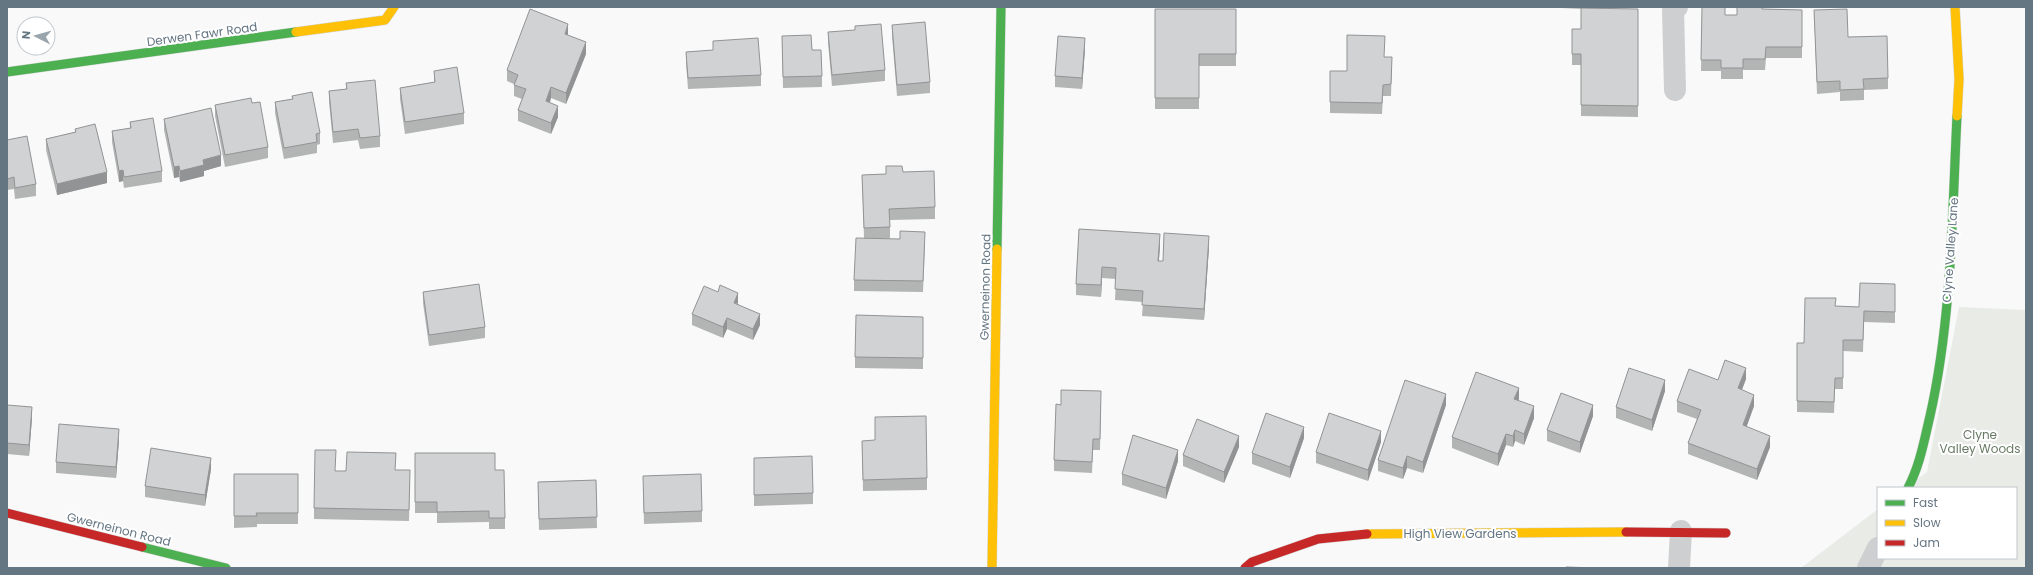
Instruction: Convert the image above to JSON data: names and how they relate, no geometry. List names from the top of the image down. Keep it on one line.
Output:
{"streets":{"street":["Derwen Fawr Road","Clyne Valley Lane","Gwerneinon Road","High View Gardens"]},"parks":["Clyne Valley Woods"],"legend":["Fast","Slow","Jam"],"north":"left"}
